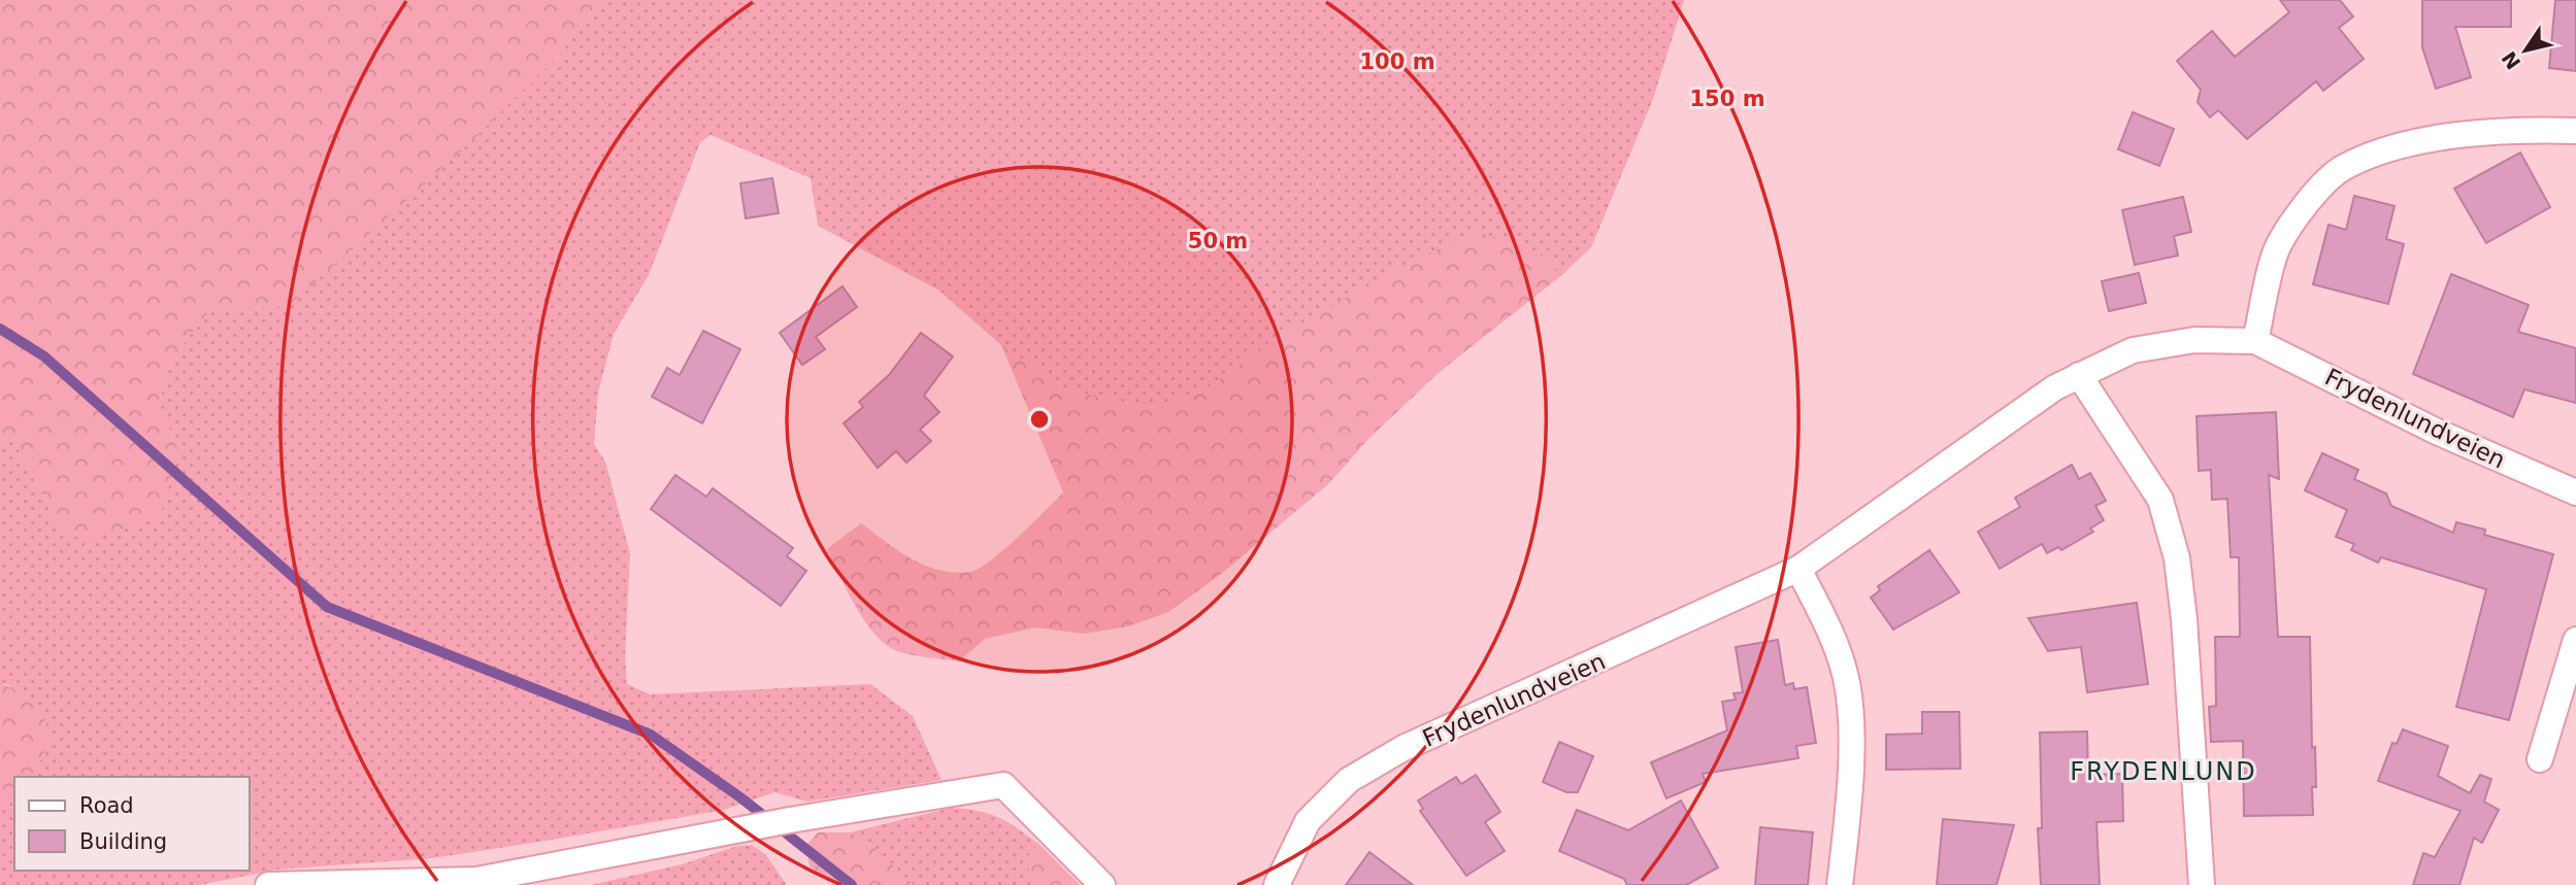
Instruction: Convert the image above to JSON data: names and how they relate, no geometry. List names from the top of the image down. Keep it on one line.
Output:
{"streets":{"street":["Frydenlundveien"]},"districts":["FRYDENLUND"],"legend":["Road","Building"],"north":"bottom left","rings":["100 m","150 m","50 m"]}
